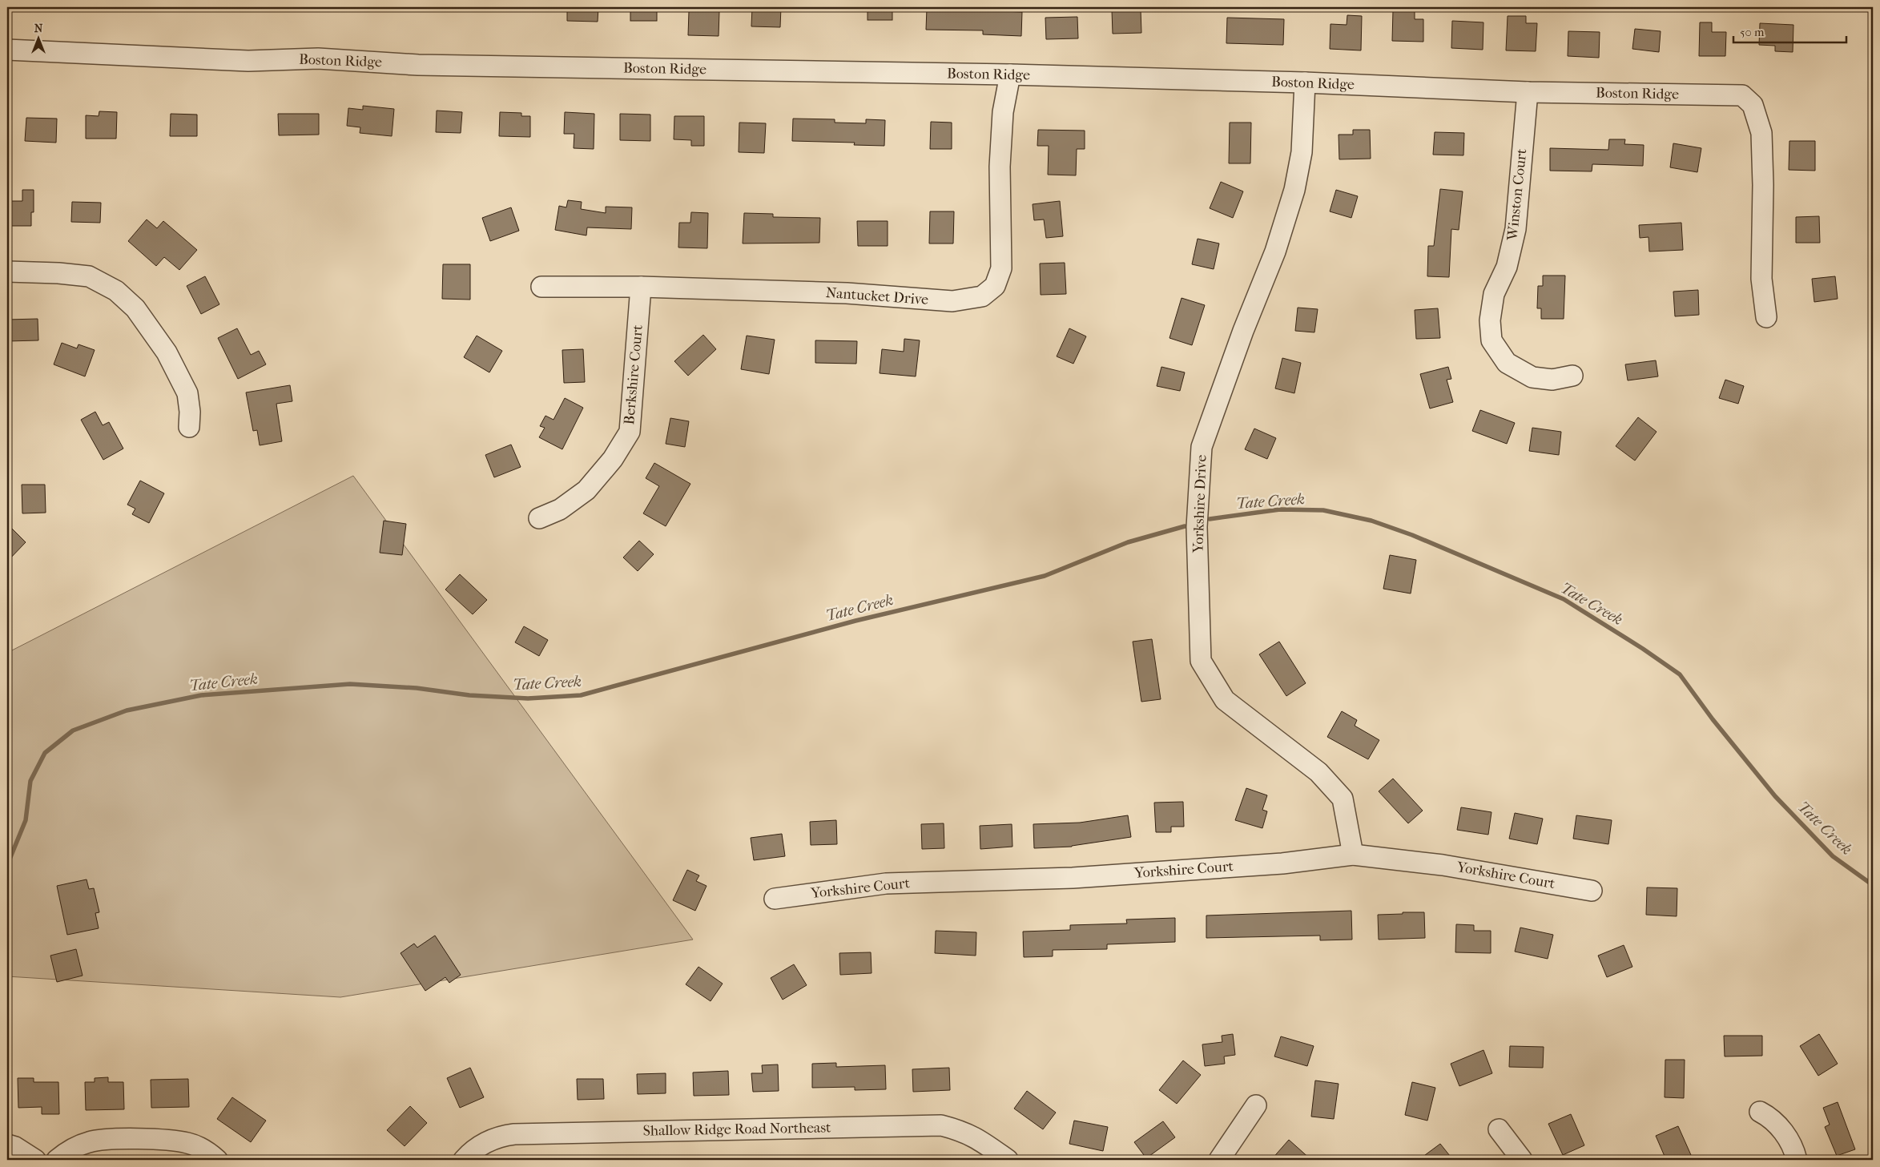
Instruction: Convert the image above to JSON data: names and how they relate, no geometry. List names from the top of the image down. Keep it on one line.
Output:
{"streets":{"street":["Boston Ridge","Winston Court","Nantucket Drive","Berkshire Court","Yorkshire Drive","Yorkshire Court","Shallow Ridge Road Northeast"]},"crossings":[["Boston Ridge","Winston Court"],["Boston Ridge","Nantucket Drive"],["Boston Ridge","Yorkshire Drive"],["Nantucket Drive","Berkshire Court"],["Yorkshire Drive","Yorkshire Court"]],"water":["Tate Creek"],"scale_bar":"50 m","north":"top"}
